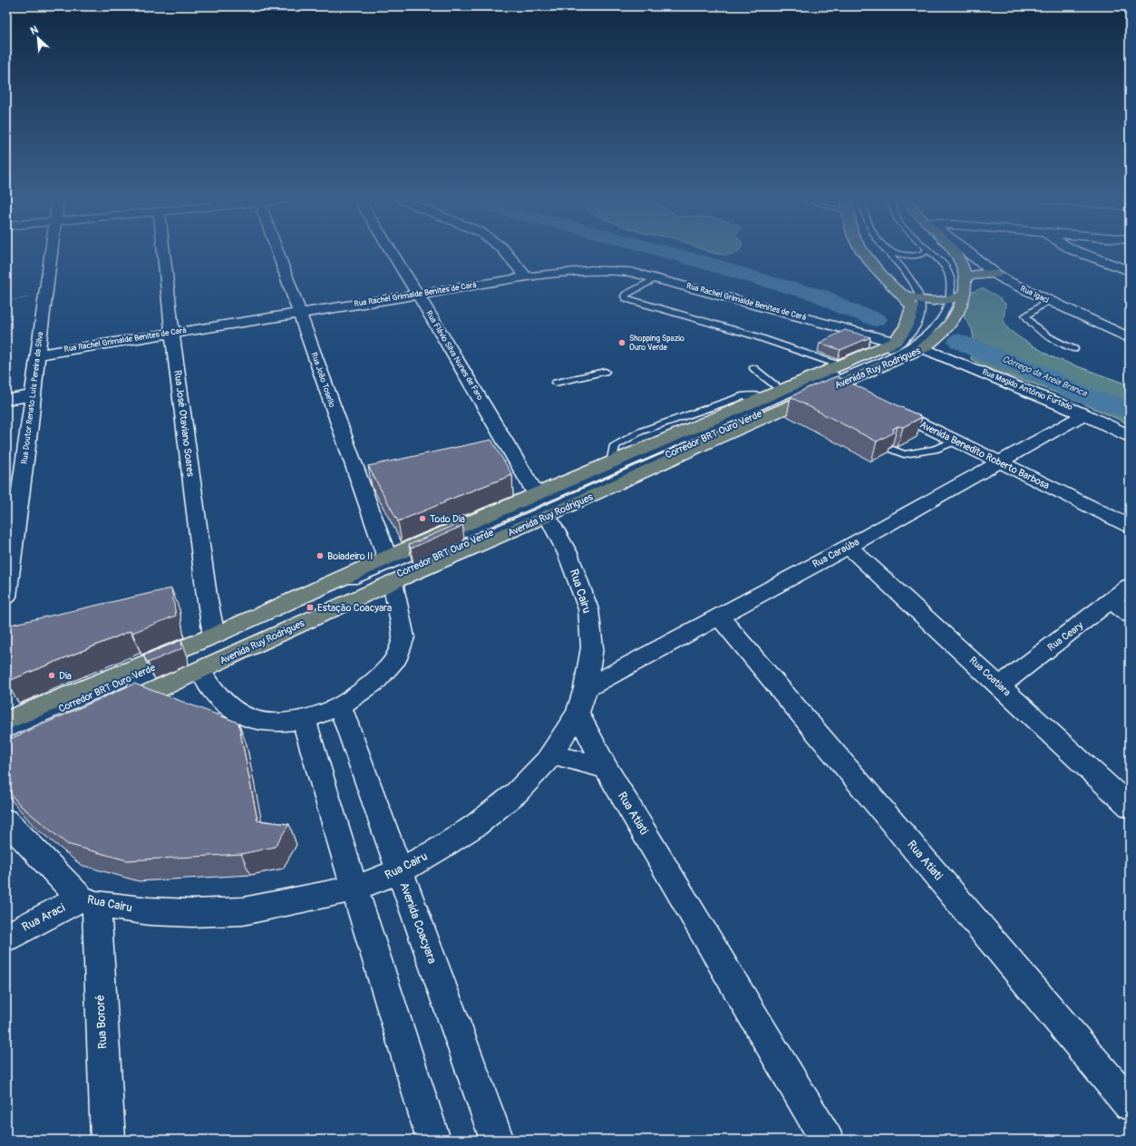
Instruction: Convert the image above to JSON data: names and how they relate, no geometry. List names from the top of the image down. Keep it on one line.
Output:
{"streets":{"main road":["Avenida Ruy Rodrigues"],"street":["Rua Rachel Grimalde Benites de Cará","Rua Igaci","Rua Flávio Silva Nunes de Faro","Rua João Tosello","Rua Magido Antônio Furtado","Rua Doutor Renato Luís Pereira da Silva","Rua José Otaviano Soares","Avenida Benedito Roberto Barbosa","Rua Caraúba","Rua Cairu","Rua Ceary","Rua Coatiara","Rua Atiati","Rua Araci","Avenida Coacyara","Rua Bororé"],"lane":["Corredor BRT Ouro Verde"]},"crossings":[["Rua Rachel Grimalde Benites de Cará","Rua Flávio Silva Nunes de Faro"],["Rua Rachel Grimalde Benites de Cará","Avenida Ruy Rodrigues"],["Rua Rachel Grimalde Benites de Cará","Rua João Tosello"],["Rua Rachel Grimalde Benites de Cará","Rua Magido Antônio Furtado"],["Rua Rachel Grimalde Benites de Cará","Rua Doutor Renato Luís Pereira da Silva"],["Rua Rachel Grimalde Benites de Cará","Rua José Otaviano Soares"],["Rua Rachel Grimalde Benites de Cará","Corredor BRT Ouro Verde"],["Rua Flávio Silva Nunes de Faro","Avenida Ruy Rodrigues"],["Rua Flávio Silva Nunes de Faro","Corredor BRT Ouro Verde"],["Rua Flávio Silva Nunes de Faro","Rua Cairu"],["Avenida Ruy Rodrigues","Rua João Tosello"],["Avenida Ruy Rodrigues","Rua Magido Antônio Furtado"],["Avenida Ruy Rodrigues","Rua José Otaviano Soares"],["Avenida Ruy Rodrigues","Corredor BRT Ouro Verde"],["Avenida Ruy Rodrigues","Rua Cairu"],["Rua Magido Antônio Furtado","Corredor BRT Ouro Verde"],["Rua Magido Antônio Furtado","Rua Caraúba"],["Corredor BRT Ouro Verde","Rua Cairu"],["Avenida Benedito Roberto Barbosa","Rua Caraúba"],["Rua Caraúba","Rua Cairu"],["Rua Caraúba","Rua Coatiara"],["Rua Caraúba","Rua Atiati"],["Rua Cairu","Rua Atiati"],["Rua Cairu","Rua Araci"],["Rua Cairu","Avenida Coacyara"],["Rua Cairu","Rua Bororé"],["Rua Ceary","Rua Coatiara"],["Rua Araci","Rua Bororé"]],"water":["Córrego da Areia Branca"],"places":{"other":["Shopping Spazio Ouro Verde","Todo Dia","Boiadeiro II","Dia"],"transit":["Estação Coacyara"]},"north":"top left"}
